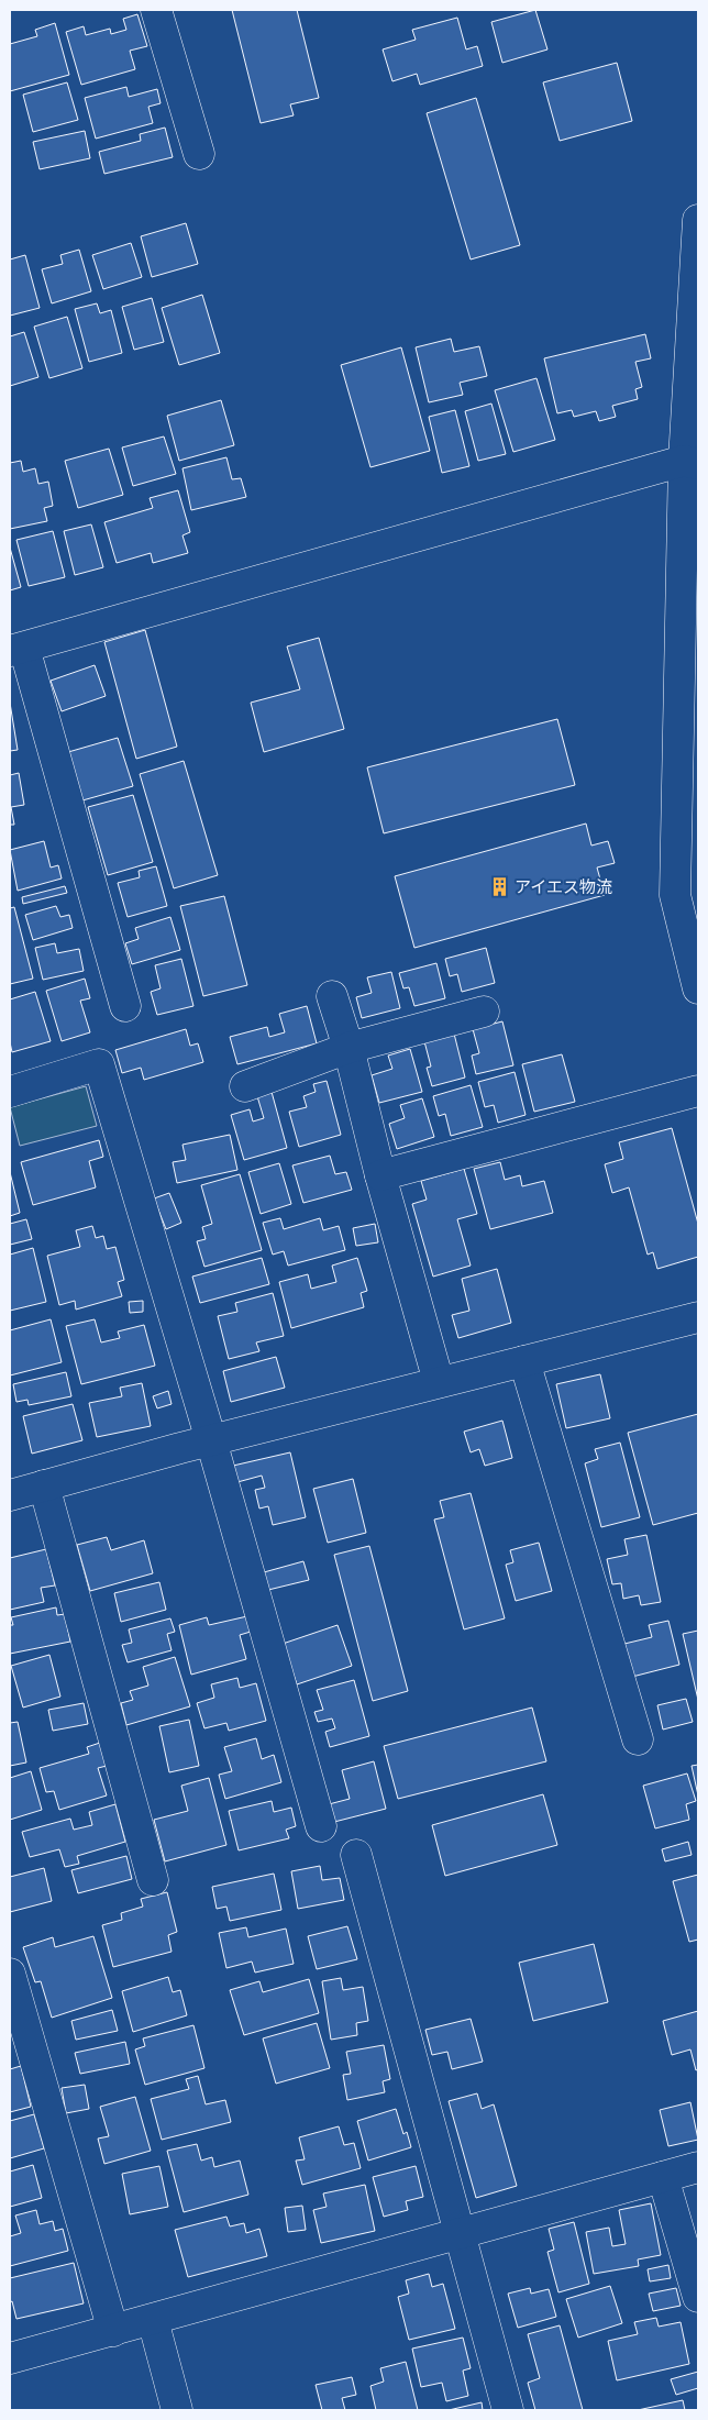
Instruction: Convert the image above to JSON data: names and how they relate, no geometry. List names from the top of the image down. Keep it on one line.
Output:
{"places":{"building":["アイエス物流"]}}
